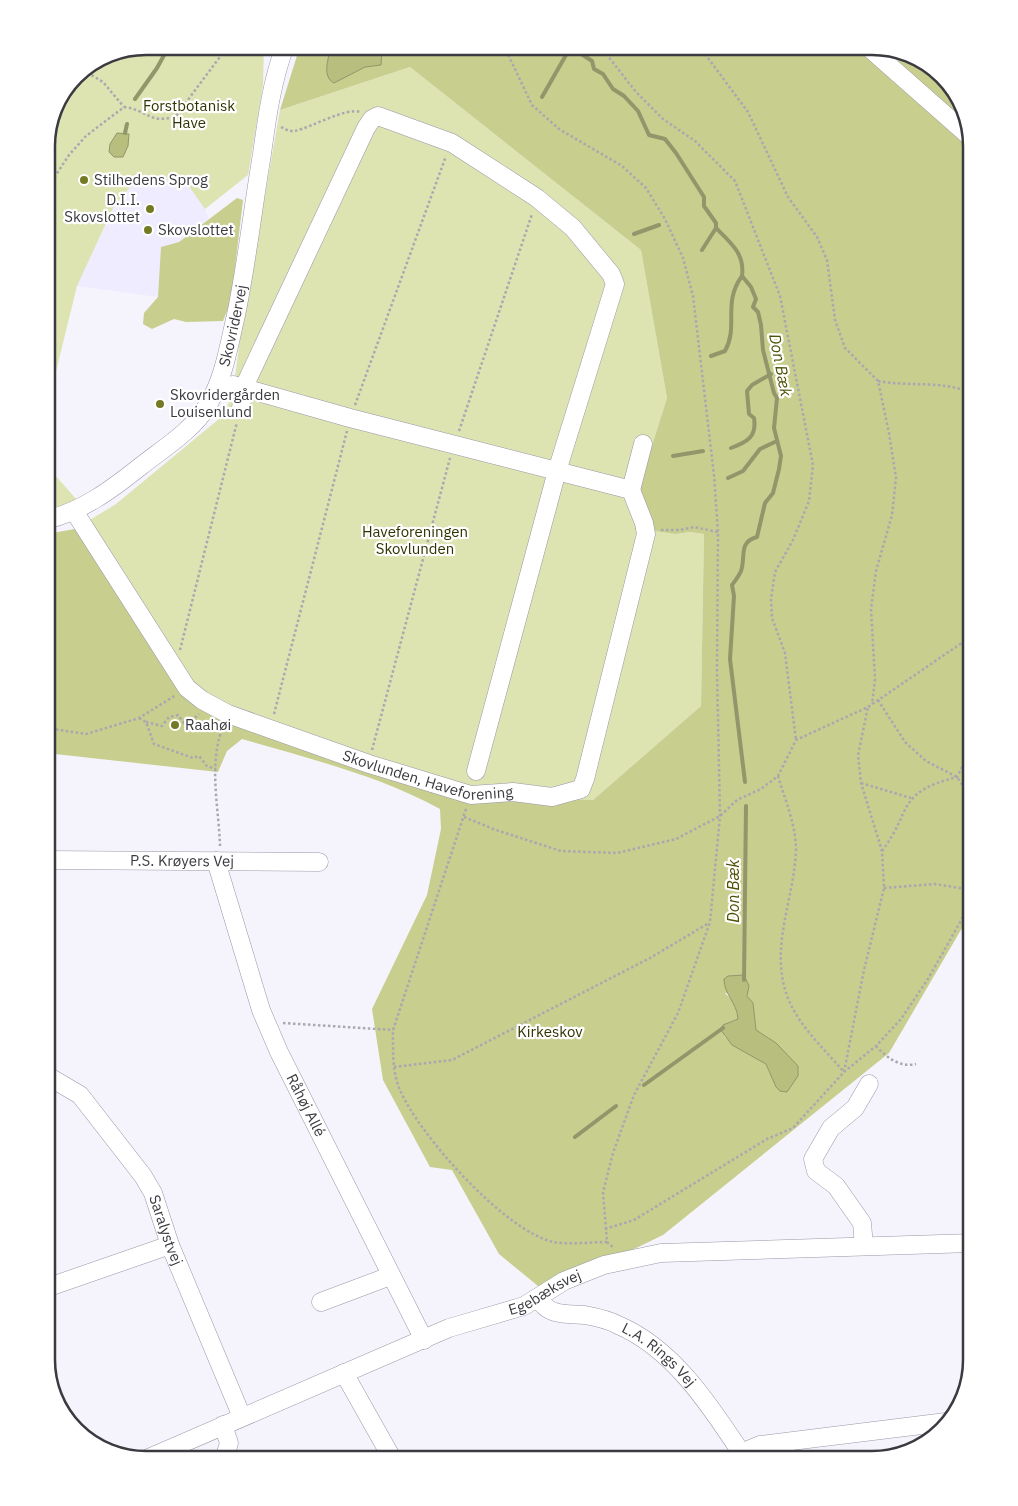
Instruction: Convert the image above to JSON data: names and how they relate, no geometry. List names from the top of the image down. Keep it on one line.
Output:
{"streets":{"street":["Skovridervej","Skovlunden, Haveforening","P.S. Krøyers Vej","Råhøj Allé","Saralystvej","Egebæksvej","L.A. Rings Vej"]},"crossings":[["Skovridervej","Skovlunden, Haveforening"],["P.S. Krøyers Vej","Råhøj Allé"],["Råhøj Allé","Egebæksvej"],["Saralystvej","Egebæksvej"],["Egebæksvej","L.A. Rings Vej"]],"water":["Don Bæk"],"parks":["Forstbotanisk Have","Haveforeningen Skovlunden","Kirkeskov"],"places":["Stilhedens Sprog","D.I.I. Skovslottet","Skovslottet","Skovridergården Louisenlund","Raahøi"]}
